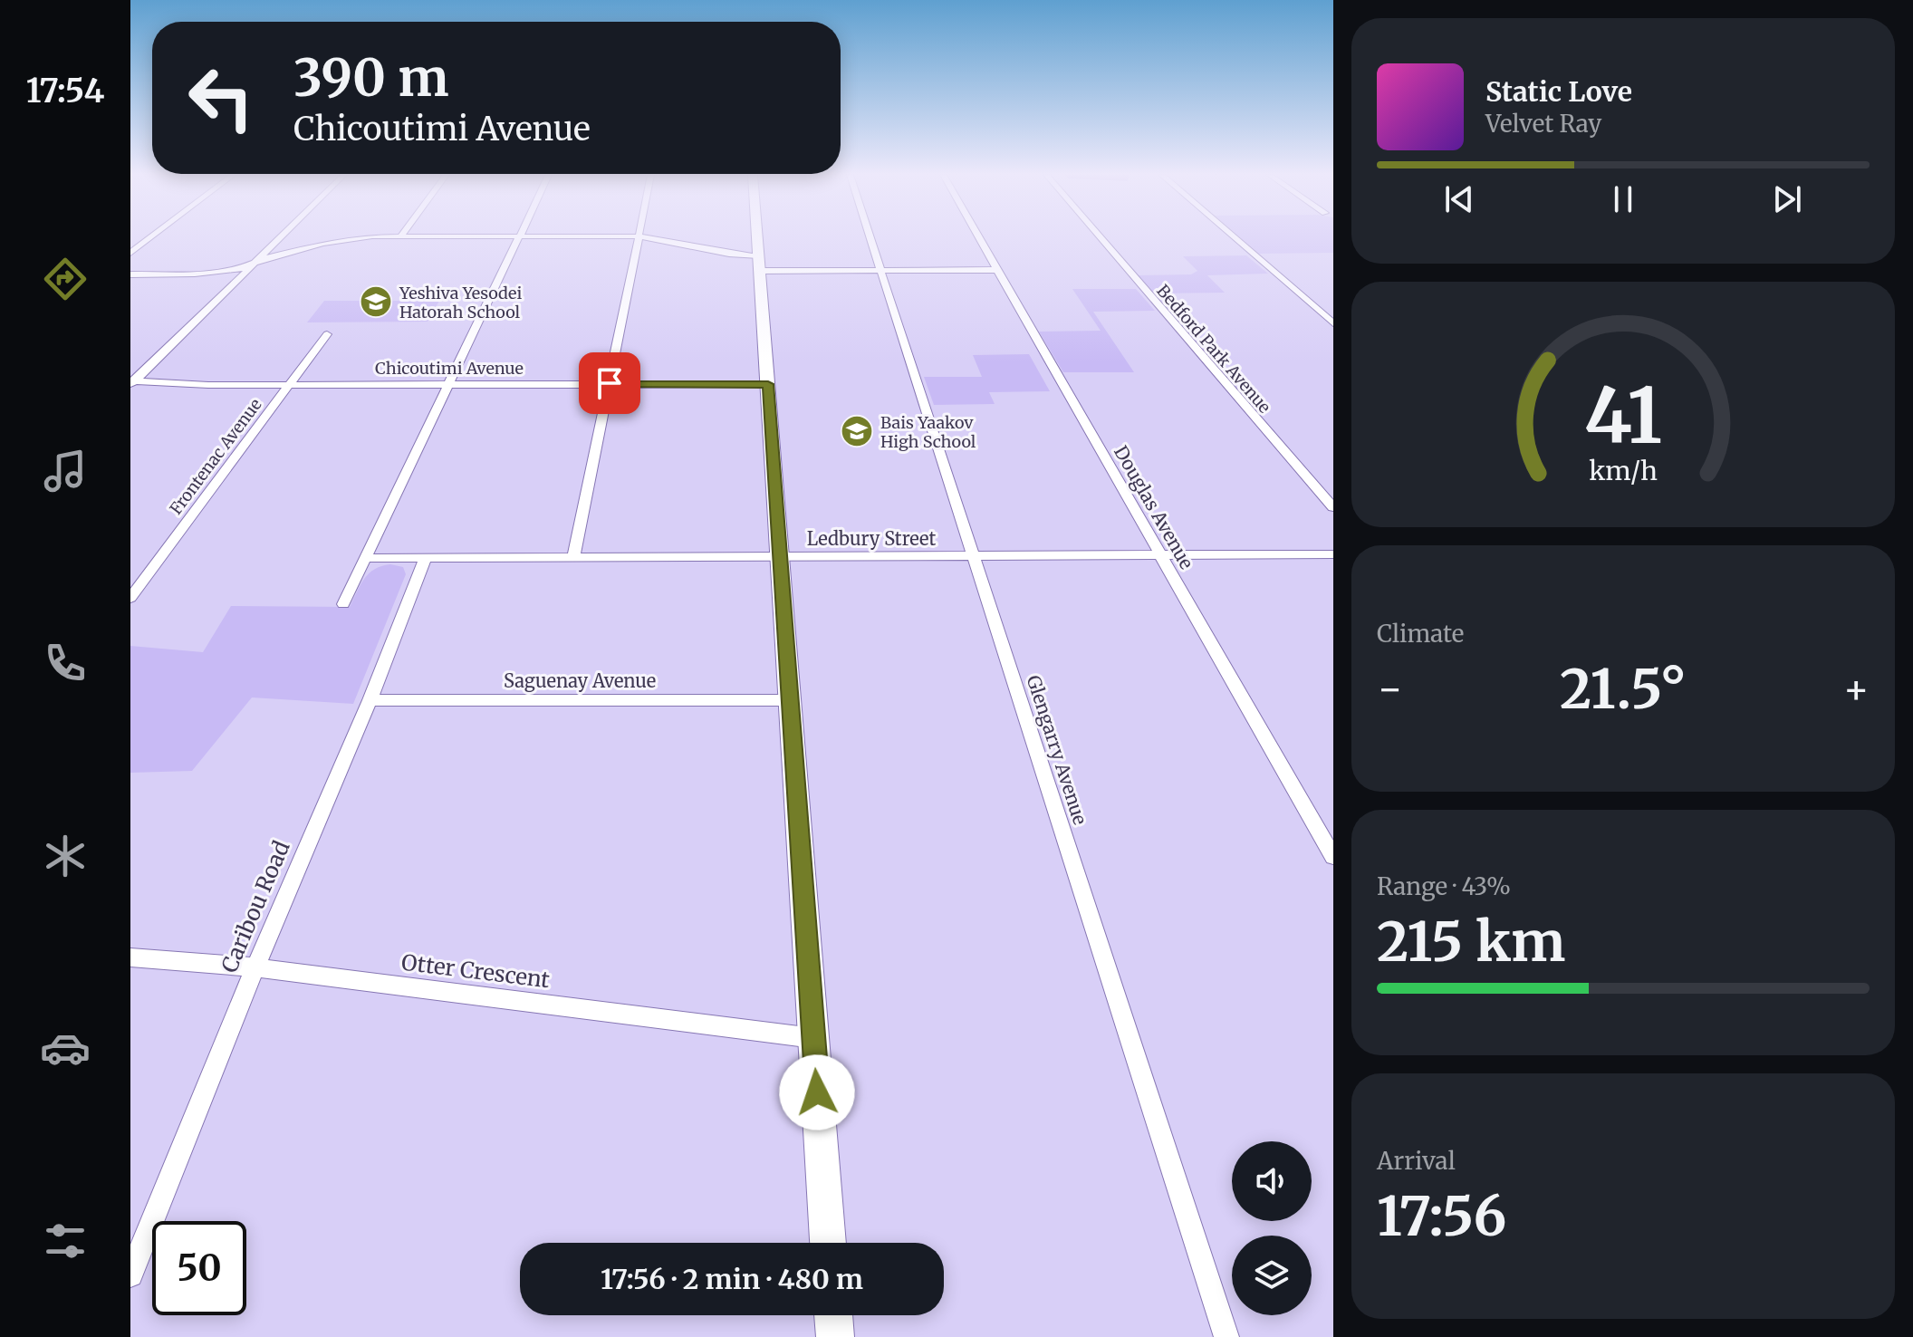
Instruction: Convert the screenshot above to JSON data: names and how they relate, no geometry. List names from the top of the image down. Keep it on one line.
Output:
{"streets":{"street":["Bedford Park Avenue","Chicoutimi Avenue","Frontenac Avenue","Douglas Avenue","Ledbury Street","Saguenay Avenue","Glengarry Avenue","Caribou Road","Otter Crescent"]},"crossings":[["Chicoutimi Avenue","Frontenac Avenue"],["Douglas Avenue","Ledbury Street"],["Ledbury Street","Glengarry Avenue"],["Ledbury Street","Caribou Road"],["Saguenay Avenue","Caribou Road"],["Caribou Road","Otter Crescent"]],"places":{"school or university":["Yeshiva Yesodei Hatorah School","Bais Yaakov High School"]},"page":{"tabs":"17:54","turn":["390 m","Chicoutimi Avenue"],"song":["Static Love","Velvet Ray"],"tile":["Climate",["Range · 43%","215 km"],["Arrival","17:56"]],"heat":["−","21.5°","+"],"limit":"50","trip":"17:56 · 2 min · 480 m","gauge":["41","km/h"]}}
